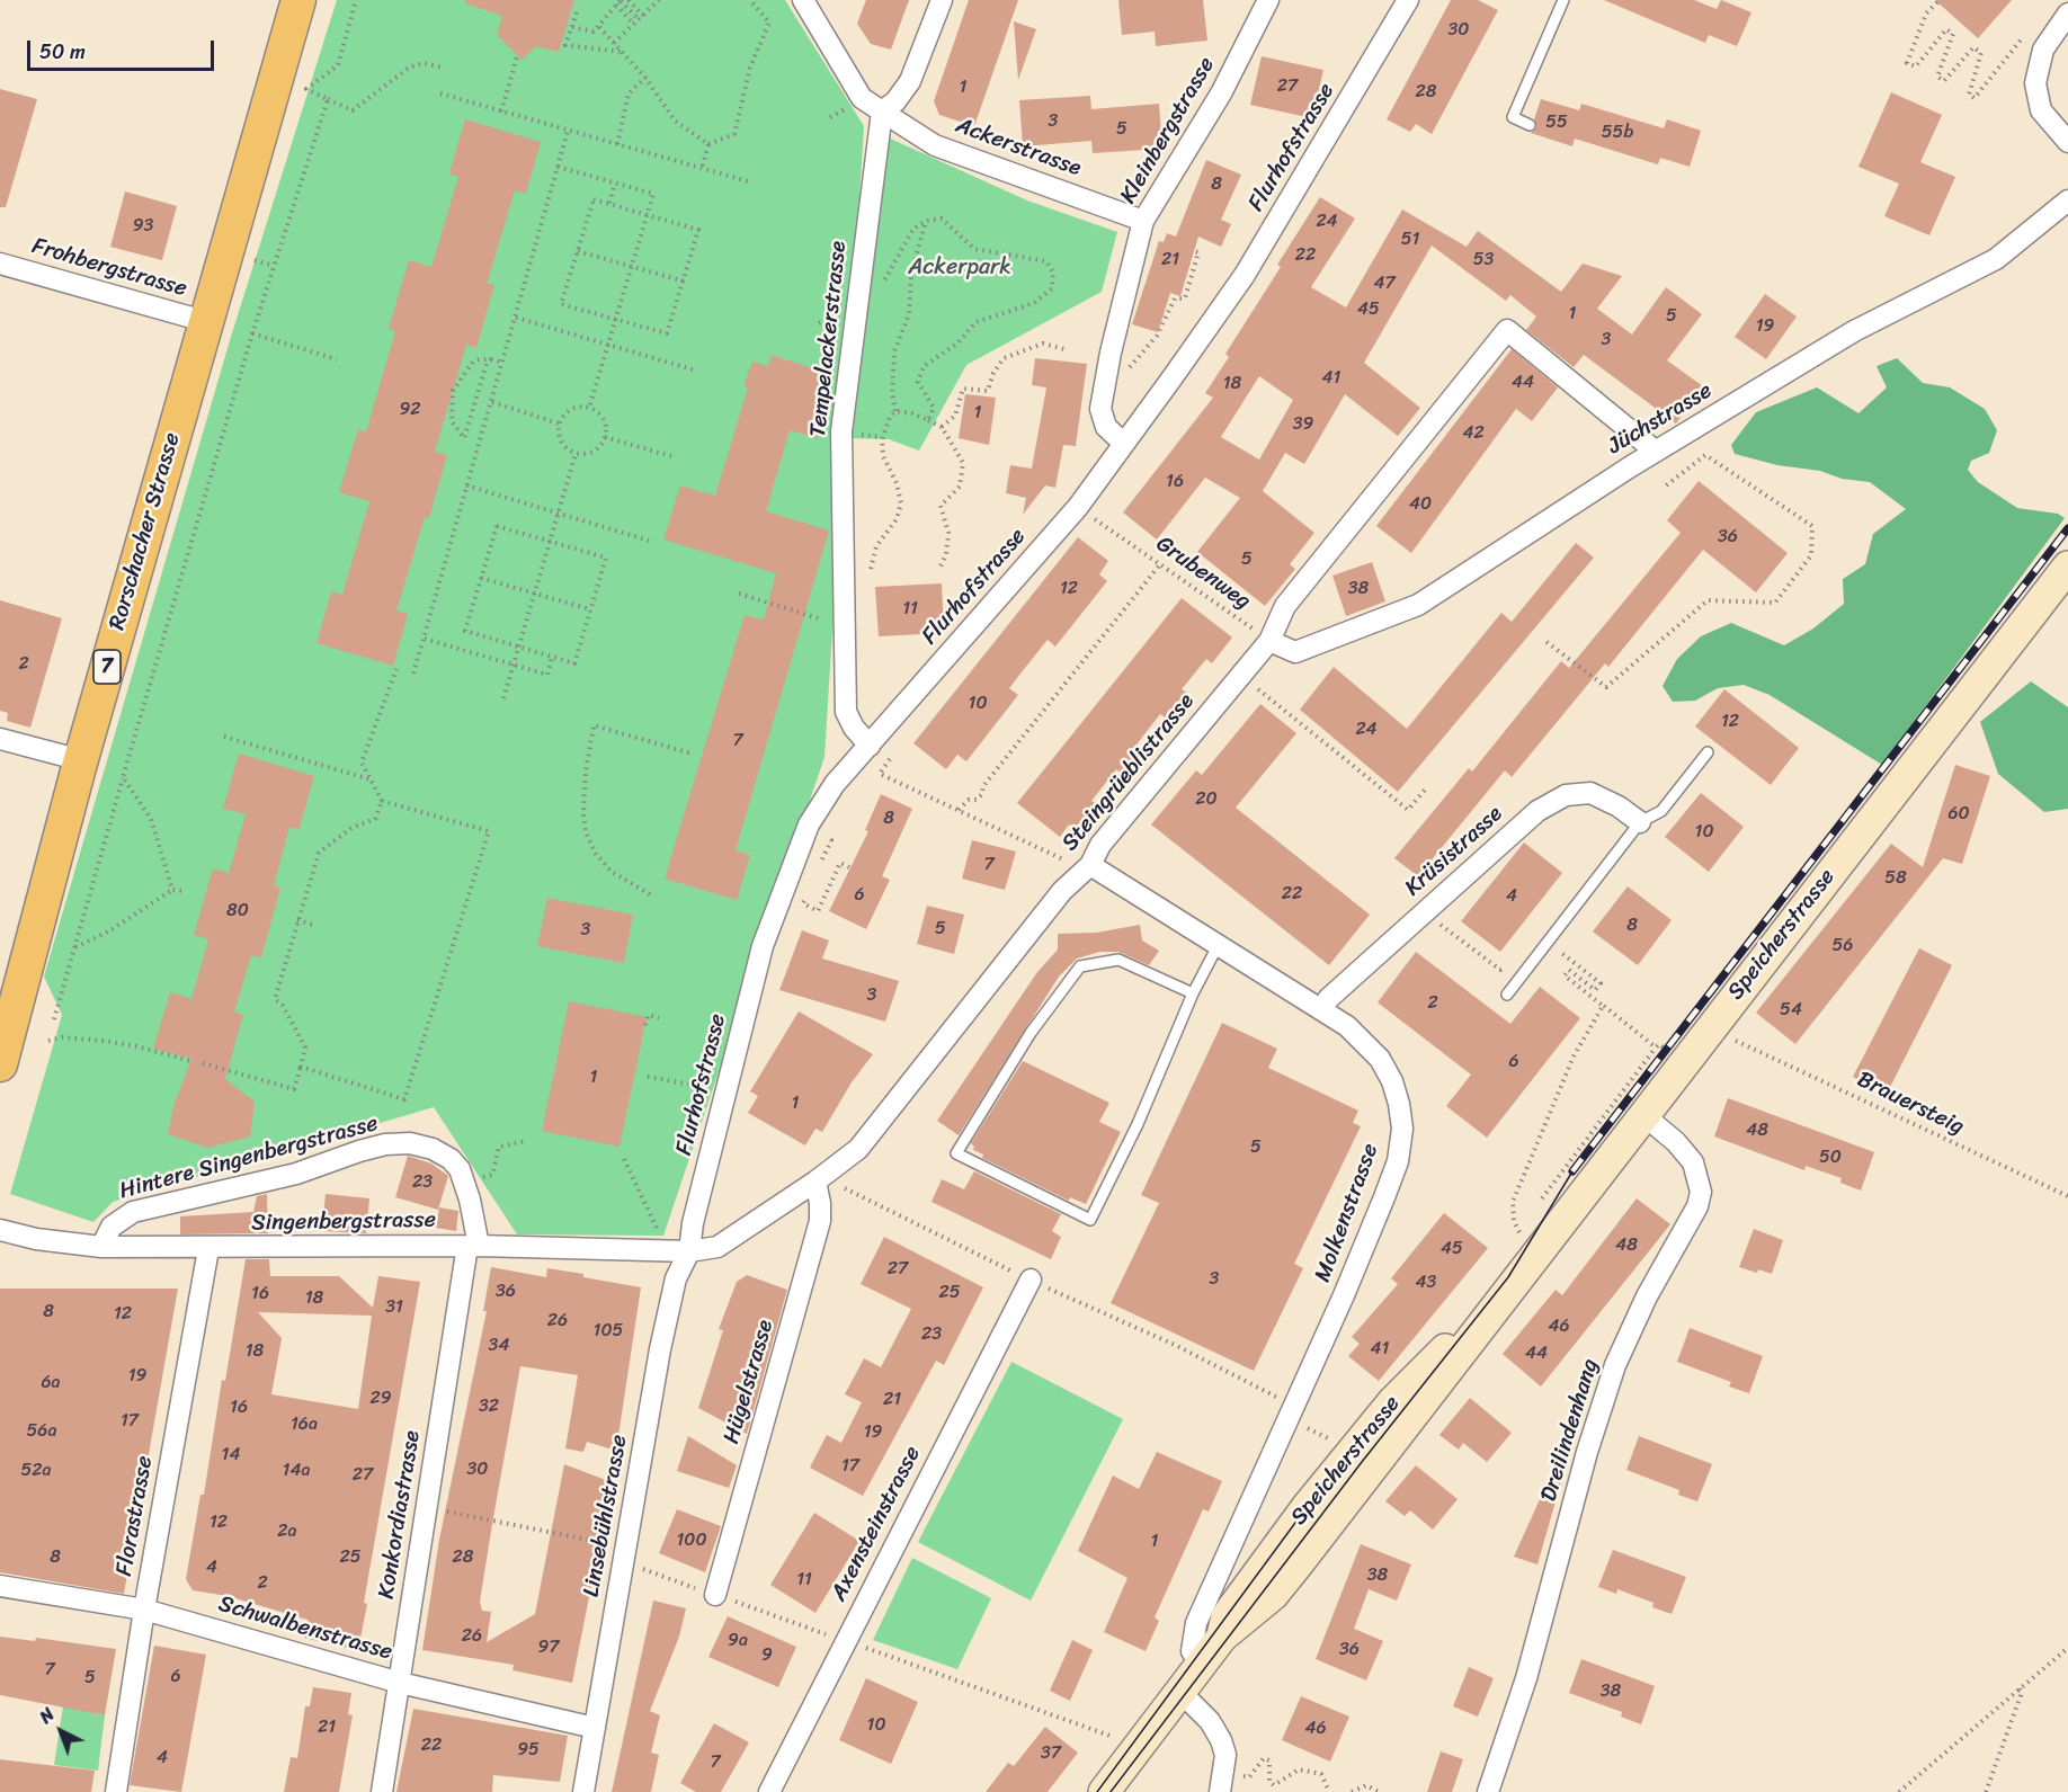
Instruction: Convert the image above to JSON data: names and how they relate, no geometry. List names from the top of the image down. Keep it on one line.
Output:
{"streets":{"main road":["Rorschacher Strasse","7","Speicherstrasse"],"street":["Kleinbergstrasse","Ackerstrasse","Flurhofstrasse","Frohbergstrasse","Tempelackerstrasse","Jüchstrasse","Steingrüeblistrasse","Krüsistrasse","Hintere Singenbergstrasse","Molkenstrasse","Singenbergstrasse","Hügelstrasse","Dreilindenhang","Konkordiastrasse","Florastrasse","Linsebühlstrasse","Axensteinstrasse","Schwalbenstrasse"],"path":["Grubenweg","Brauersteig"]},"crossings":[["Kleinbergstrasse","Ackerstrasse"],["Kleinbergstrasse","Flurhofstrasse"],["Ackerstrasse","Tempelackerstrasse"],["Flurhofstrasse","Tempelackerstrasse"],["Flurhofstrasse","Steingrüeblistrasse"],["Flurhofstrasse","Singenbergstrasse"],["Flurhofstrasse","Linsebühlstrasse"],["Frohbergstrasse","Rorschacher Strasse"],["Jüchstrasse","Grubenweg"],["Jüchstrasse","Steingrüeblistrasse"],["Grubenweg","Steingrüeblistrasse"],["Steingrüeblistrasse","Molkenstrasse"],["Steingrüeblistrasse","Singenbergstrasse"],["Steingrüeblistrasse","Hügelstrasse"],["Steingrüeblistrasse","Linsebühlstrasse"],["Krüsistrasse","Molkenstrasse"],["Speicherstrasse","Molkenstrasse"],["Speicherstrasse","Dreilindenhang"],["Hintere Singenbergstrasse","Singenbergstrasse"],["Hintere Singenbergstrasse","Konkordiastrasse"],["Singenbergstrasse","Konkordiastrasse"],["Singenbergstrasse","Florastrasse"],["Singenbergstrasse","Linsebühlstrasse"],["Konkordiastrasse","Schwalbenstrasse"],["Florastrasse","Schwalbenstrasse"],["Linsebühlstrasse","Schwalbenstrasse"]],"parks":["Ackerpark"],"house_numbers":["30","27","1","28","3","55","5","55b","8","24","93","51","22","21","53","47","45","1","5","19","3","41","44","18","92","1","39","42","16","40","36","5","12","38","11","2","10","12","24","7","20","60","8","10","7","58","22","6","4","80","8","5","3","56","3","2","54","6","1","1","48","5","50","23","48","45","27","3","43","36","25","16","18","31","8","12","26","46","105","23","34","41","18","44","19","6a","29","21","32","16","17","16a","56a","19","14","17","30","52a","14a","27","12","2a","100","1","8","25","28","4","38","11","2","26","9a","97","36","9","7","6","5","38","10","21","46","22","95","37","4","7"],"scale_bar":"50 m","north":"top left"}
